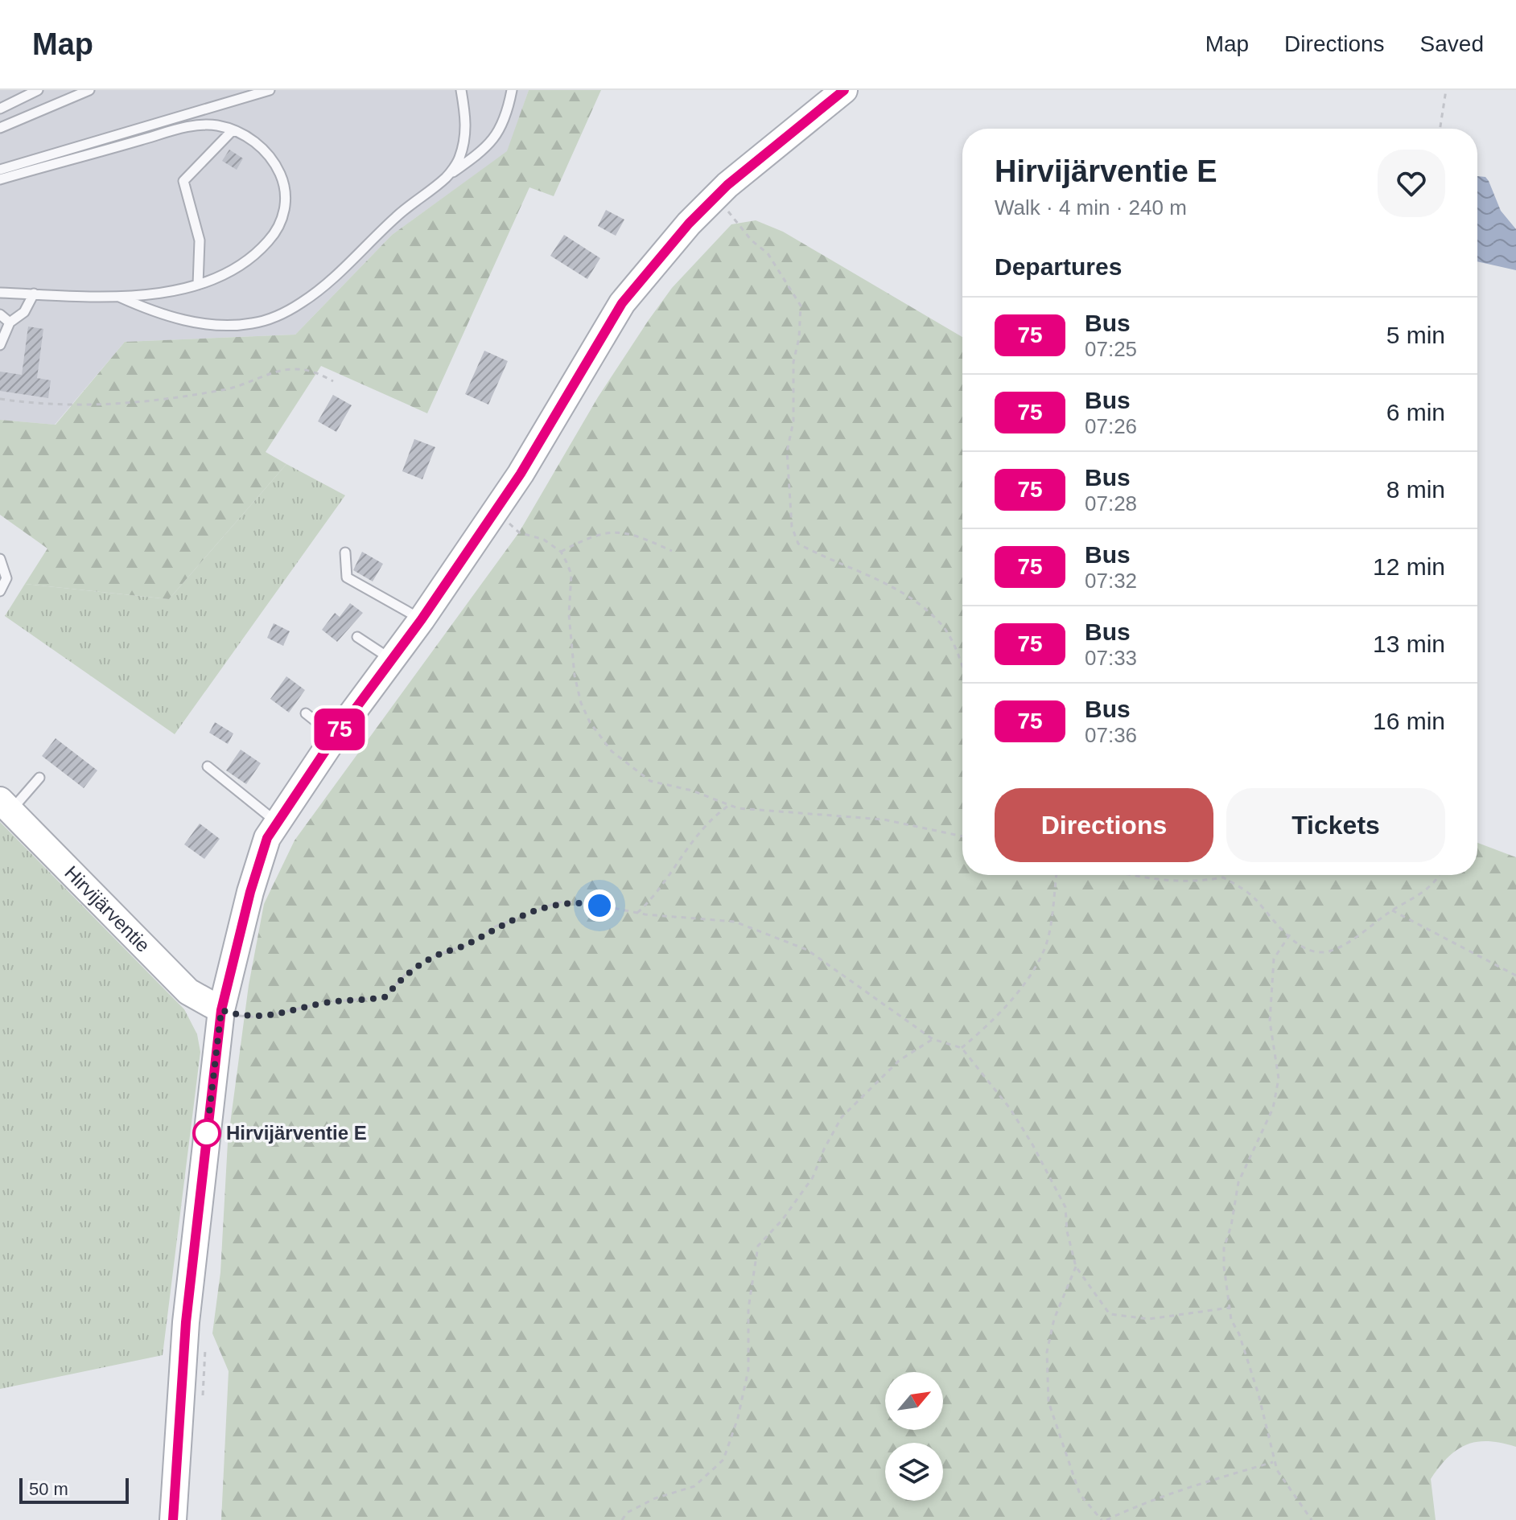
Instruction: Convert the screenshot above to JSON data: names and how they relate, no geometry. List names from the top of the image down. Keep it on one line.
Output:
{"streets":{"street":["Hirvijärventie"]},"places":["Hirvijärventie E"],"lines":["bus line 75"],"scale_bar":"50 m","north":"top right","page":{"header":"Map","nav":["Map","Directions","Saved"],"on_map":"75","heading":[["Hirvijärventie E","Walk · 4 min · 240 m"],"Departures"],"list":[{"mark":"75","name":"Bus","note":"07:25","value":"5 min"},{"mark":"75","name":"Bus","note":"07:26","value":"6 min"},{"mark":"75","name":"Bus","note":"07:28","value":"8 min"},{"mark":"75","name":"Bus","note":"07:32","value":"12 min"},{"mark":"75","name":"Bus","note":"07:33","value":"13 min"},{"mark":"75","name":"Bus","note":"07:36","value":"16 min"}],"buttons":["Directions","Tickets"],"scale":"50 m"}}
